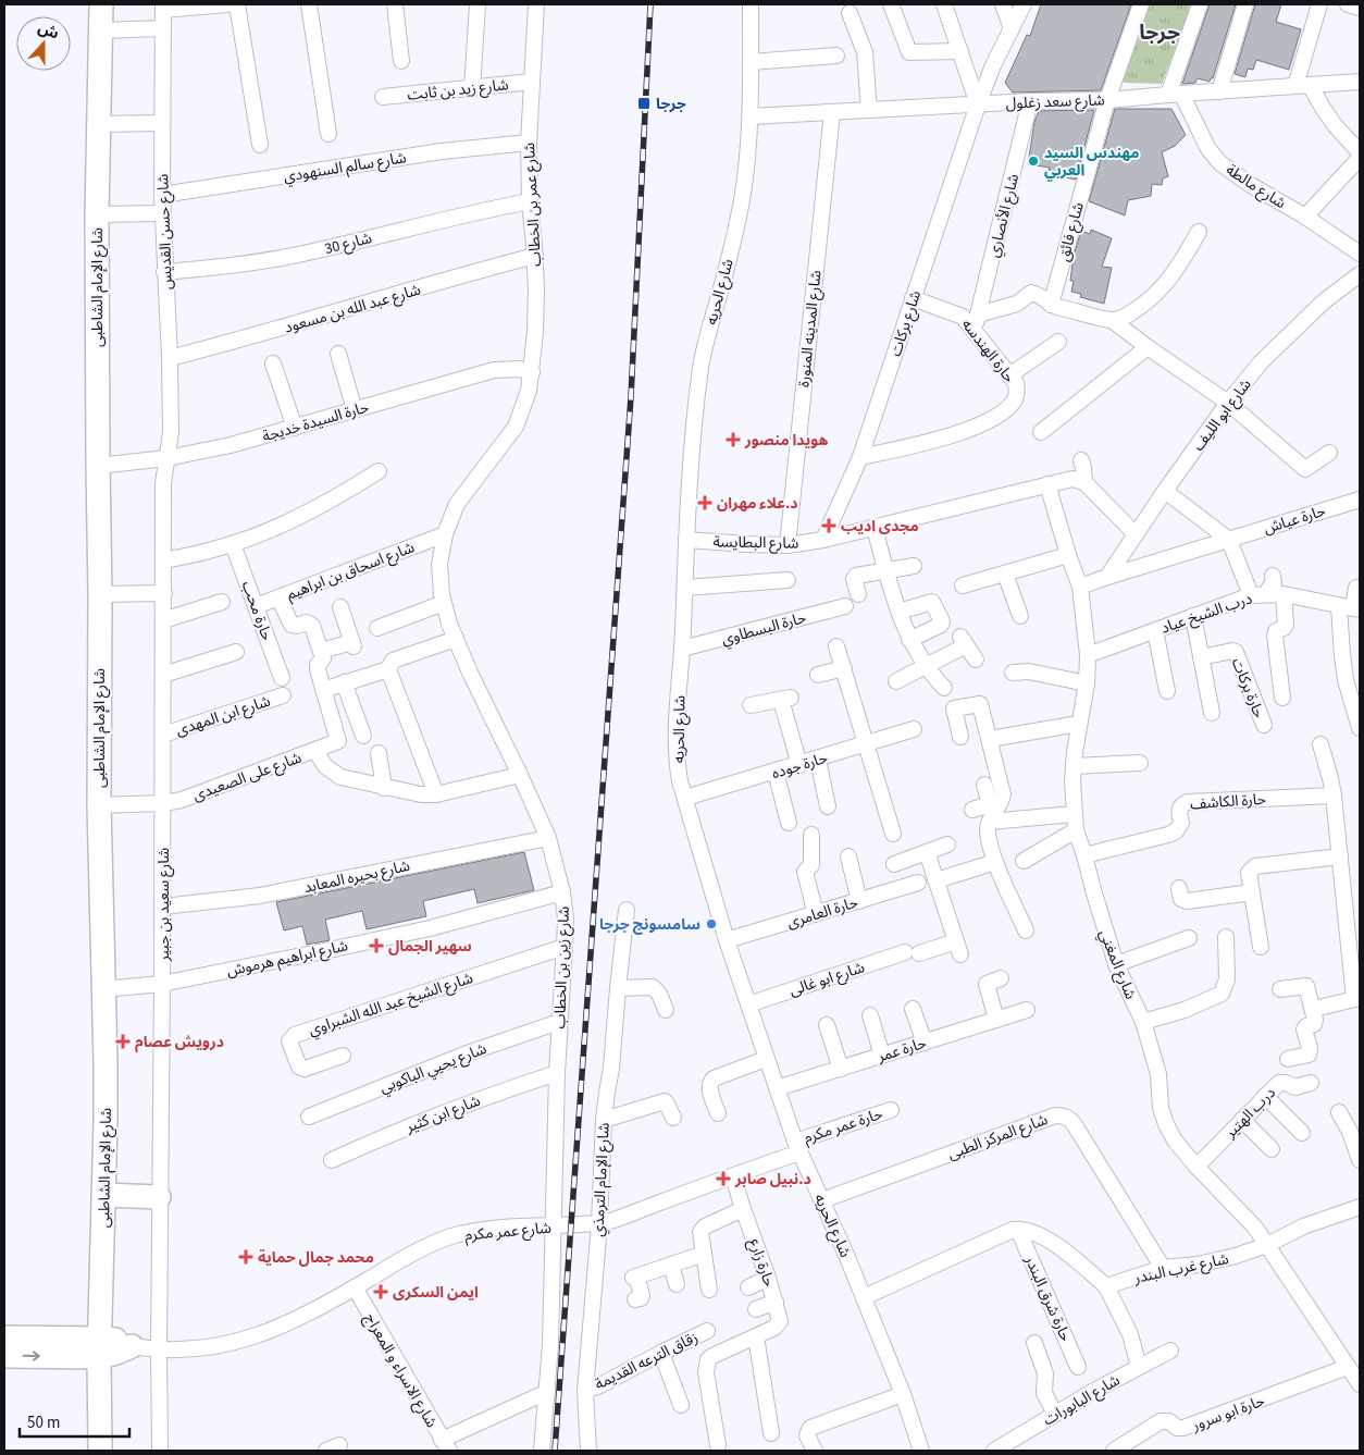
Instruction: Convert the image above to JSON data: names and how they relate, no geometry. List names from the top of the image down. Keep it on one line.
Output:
{"streets":{"main road":["شارع الإمام الشاطبى"],"street":["شارع زيد بن ثابت","شارع سعد زغلول","شارع سالم السنهودي","شارع مالطة","شارع عمر بن الخطاب","شارع الأنصاري","شارع حسن القديس","شارع فائق","شارع 30","شارع الحريه","شارع عبد الله بن مسعود","شارع بركات","شارع المدينه المنورة","حارة الهندسه","شارع ابو الليف","حارة السيدة خديجة","حارة عياش","شارع البطايسة","شارع اسحاق بن ابراهيم","حارة محب","درب الشيخ عياد","حارة البسطاوي","حارة بركات","شارع ابن المهدى","حارة جوده","شارع على الصعيدى","حارة الكاشف","شارع بحيره المعابد","شارع سعيد بن جبير","حارة العامرى","شارع ابراهيم هرموش","شارع المغني","شارع زين بن الخطاب","شارع ابو غالى","شارع الشيخ عبد الله الشبراوي","حارة عمر","شارع يحيي الباكوبي","درب الهتير","شارع ابن كثير","حارة عمر مكرم","شارع المركز الطبى","شارع الإمام الترمذي","شارع عمر مكرم","حارة زارع","شارع غرب البندر","حارة شرق البندر","زقاق الترعه القديمة","شارع الاسراء و المعراج","شارع البابورات","حارة ابو سرور"]},"crossings":[["شارع زيد بن ثابت","شارع عمر بن الخطاب"],["شارع سعد زغلول","شارع مالطة"],["شارع سعد زغلول","شارع الأنصاري"],["شارع سعد زغلول","شارع فائق"],["شارع سعد زغلول","شارع الحريه"],["شارع سعد زغلول","شارع بركات"],["شارع سعد زغلول","شارع المدينه المنورة"],["شارع سالم السنهودي","شارع عمر بن الخطاب"],["شارع سالم السنهودي","شارع حسن القديس"],["شارع عمر بن الخطاب","شارع 30"],["شارع عمر بن الخطاب","شارع عبد الله بن مسعود"],["شارع عمر بن الخطاب","حارة السيدة خديجة"],["شارع عمر بن الخطاب","شارع زين بن الخطاب"],["شارع الأنصاري","حارة الهندسه"],["شارع حسن القديس","شارع 30"],["شارع حسن القديس","شارع عبد الله بن مسعود"],["شارع حسن القديس","حارة السيدة خديجة"],["شارع حسن القديس","شارع سعيد بن جبير"],["شارع الإمام الشاطبى","حارة السيدة خديجة"],["شارع الإمام الشاطبى","شارع على الصعيدى"],["شارع الإمام الشاطبى","شارع ابراهيم هرموش"],["شارع الحريه","شارع البطايسة"],["شارع الحريه","حارة البسطاوي"],["شارع الحريه","حارة جوده"],["شارع الحريه","حارة العامرى"],["شارع الحريه","شارع ابو غالى"],["شارع الحريه","حارة عمر"],["شارع الحريه","حارة عمر مكرم"],["شارع الحريه","شارع المركز الطبى"],["شارع الحريه","شارع عمر مكرم"],["شارع بركات","حارة الهندسه"],["شارع بركات","شارع البطايسة"],["شارع المدينه المنورة","شارع البطايسة"],["شارع ابو الليف","حارة عياش"],["حارة السيدة خديجة","شارع سعيد بن جبير"],["حارة السيدة خديجة","شارع زين بن الخطاب"],["حارة عياش","شارع المغني"],["شارع البطايسة","شارع المغني"],["شارع اسحاق بن ابراهيم","حارة محب"],["شارع اسحاق بن ابراهيم","شارع زين بن الخطاب"],["درب الشيخ عياد","شارع المغني"],["شارع ابن المهدى","شارع سعيد بن جبير"],["شارع على الصعيدى","شارع سعيد بن جبير"],["حارة الكاشف","شارع المغني"],["شارع بحيره المعابد","شارع سعيد بن جبير"],["شارع بحيره المعابد","شارع زين بن الخطاب"],["شارع سعيد بن جبير","شارع ابراهيم هرموش"],["شارع سعيد بن جبير","شارع عمر مكرم"],["شارع ابراهيم هرموش","شارع زين بن الخطاب"],["شارع المغني","درب الهتير"],["شارع المغني","شارع غرب البندر"],["شارع المغني","حارة ابو سرور"],["شارع زين بن الخطاب","شارع الشيخ عبد الله الشبراوي"],["شارع زين بن الخطاب","شارع يحيي الباكوبي"],["شارع زين بن الخطاب","شارع ابن كثير"],["شارع زين بن الخطاب","شارع عمر مكرم"],["حارة عمر مكرم","شارع عمر مكرم"],["شارع المركز الطبى","شارع غرب البندر"],["شارع الإمام الترمذي","شارع عمر مكرم"],["شارع الإمام الترمذي","زقاق الترعه القديمة"],["شارع عمر مكرم","حارة زارع"],["شارع عمر مكرم","شارع الاسراء و المعراج"]],"districts":["جرجا"],"places":{"transit":["جرجا"],"other":["مهندس السيد العربي","سامسونج جرجا"],"health":["هويدا منصور","د.علاء مهران","مجدى اديب","سهير الجمال","درويش عصام","د.نبيل صابر","محمد جمال حماية","ايمن السكرى"]},"scale_bar":"50 m","north":"top"}
